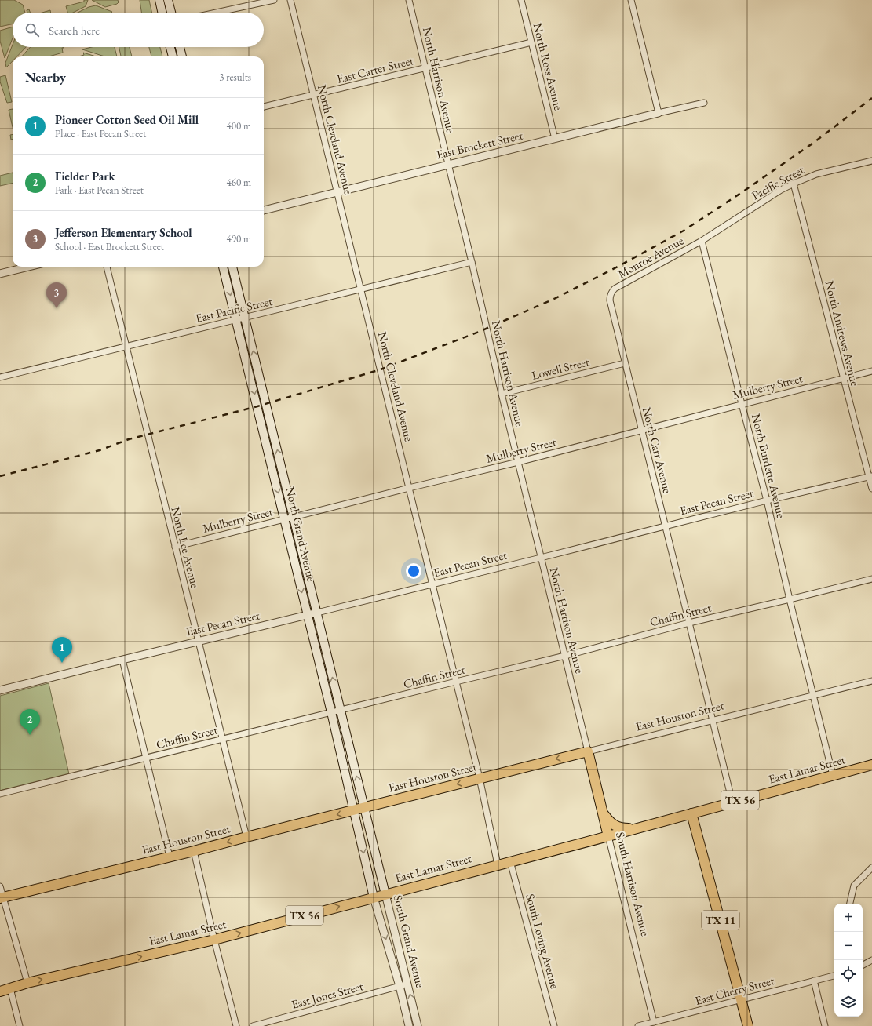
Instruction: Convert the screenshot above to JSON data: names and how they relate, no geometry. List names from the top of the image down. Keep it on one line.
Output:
{"streets":{"main road":["North Grand Avenue","East Houston Street","East Lamar Street","TX 56","South Harrison Avenue","TX 11","South Grand Avenue"],"street":["North Ross Avenue","East Carter Street","North Harrison Avenue","North Cleveland Avenue","East Brockett Street","Pacific Street","Monroe Avenue","East Pacific Street","North Andrews Avenue","Lowell Street","Mulberry Street","North Carr Avenue","North Burdette Avenue","East Pecan Street","North Lee Avenue","Chaffin Street","South Loving Avenue","East Cherry Street","East Jones Street"]},"crossings":[["North Ross Avenue","East Carter Street"],["North Ross Avenue","East Brockett Street"],["East Carter Street","North Harrison Avenue"],["East Carter Street","North Cleveland Avenue"],["North Harrison Avenue","East Brockett Street"],["North Harrison Avenue","East Pacific Street"],["North Harrison Avenue","Lowell Street"],["North Harrison Avenue","Mulberry Street"],["North Harrison Avenue","East Pecan Street"],["North Harrison Avenue","Chaffin Street"],["North Harrison Avenue","East Houston Street"],["North Harrison Avenue","South Harrison Avenue"],["North Cleveland Avenue","East Brockett Street"],["North Cleveland Avenue","East Pacific Street"],["North Cleveland Avenue","Mulberry Street"],["North Cleveland Avenue","East Pecan Street"],["North Cleveland Avenue","Chaffin Street"],["North Cleveland Avenue","East Houston Street"],["North Cleveland Avenue","East Lamar Street"],["Pacific Street","Monroe Avenue"],["Pacific Street","North Andrews Avenue"],["Pacific Street","North Burdette Avenue"],["Monroe Avenue","North Carr Avenue"],["Monroe Avenue","North Burdette Avenue"],["East Pacific Street","North Grand Avenue"],["East Pacific Street","North Lee Avenue"],["North Andrews Avenue","Mulberry Street"],["North Andrews Avenue","East Pecan Street"],["Lowell Street","North Carr Avenue"],["Mulberry Street","North Carr Avenue"],["Mulberry Street","North Burdette Avenue"],["Mulberry Street","North Grand Avenue"],["Mulberry Street","North Lee Avenue"],["North Carr Avenue","East Pecan Street"],["North Carr Avenue","Chaffin Street"],["North Carr Avenue","East Houston Street"],["North Carr Avenue","East Lamar Street"],["North Burdette Avenue","East Pecan Street"],["North Burdette Avenue","Chaffin Street"],["North Burdette Avenue","East Houston Street"],["North Burdette Avenue","East Lamar Street"],["East Pecan Street","North Grand Avenue"],["East Pecan Street","North Lee Avenue"],["North Grand Avenue","Chaffin Street"],["North Grand Avenue","East Houston Street"],["North Grand Avenue","South Grand Avenue"],["North Lee Avenue","Chaffin Street"],["North Lee Avenue","East Houston Street"],["East Houston Street","South Harrison Avenue"],["East Houston Street","South Grand Avenue"],["East Lamar Street","South Harrison Avenue"],["East Lamar Street","TX 11"],["East Lamar Street","South Grand Avenue"],["East Lamar Street","South Loving Avenue"],["South Harrison Avenue","East Cherry Street"],["TX 11","East Cherry Street"],["South Grand Avenue","East Jones Street"]],"one_way":["East Houston Street","East Lamar Street"],"page":{"search":"Search here","heading":["Nearby","3 results"],"list":[{"mark":"1","name":"Pioneer Cotton Seed Oil Mill","note":"Place · East Pecan Street","value":"400 m"},{"mark":"2","name":"Fielder Park","note":"Park · East Pecan Street","value":"460 m"},{"mark":"3","name":"Jefferson Elementary School","note":"School · East Brockett Street","value":"490 m"}],"pins":["3","1","2"],"map_buttons":["+","−"]}}
